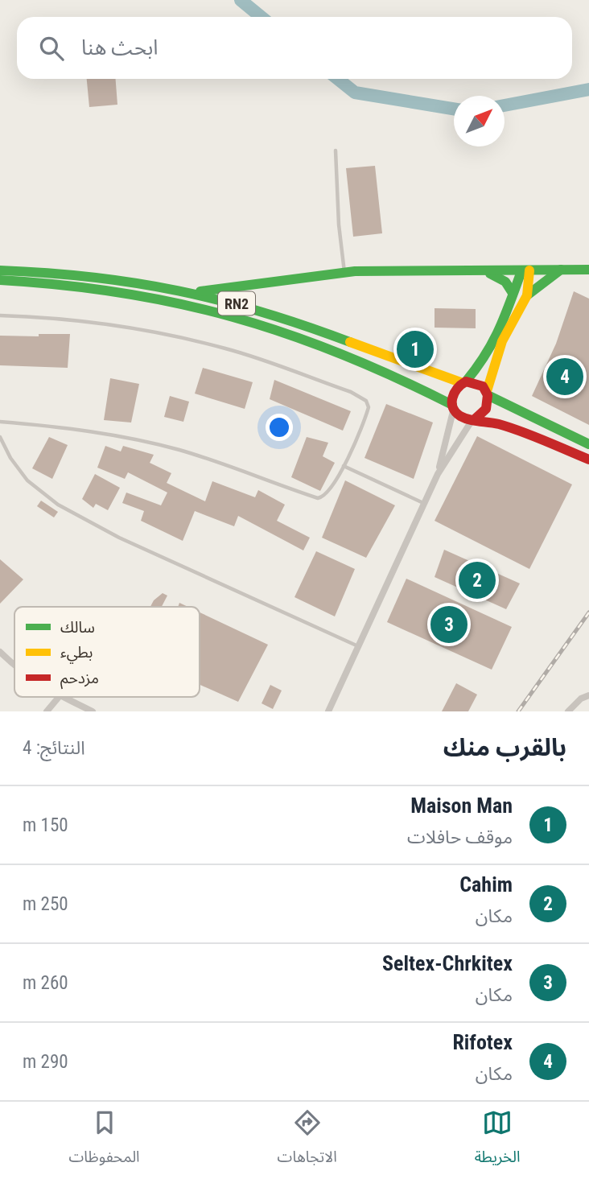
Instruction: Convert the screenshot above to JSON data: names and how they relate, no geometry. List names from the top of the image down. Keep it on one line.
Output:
{"streets":{"main road":["RN2"]},"legend":["سالك","بطيء","مزدحم"],"north":"top right","page":{"search":"ابحث هنا","pins":["1","4","2","3"],"heading":["بالقرب منك","النتائج: 4"],"list":[{"mark":"1","name":"Maison Man","note":"موقف حافلات","value":"150 m"},{"mark":"2","name":"Cahim","note":"مكان","value":"250 m"},{"mark":"3","name":"Seltex-Chrkitex","note":"مكان","value":"260 m"},{"mark":"4","name":"Rifotex","note":"مكان","value":"290 m"}],"nav":["الخريطة","الاتجاهات","المحفوظات"]}}
